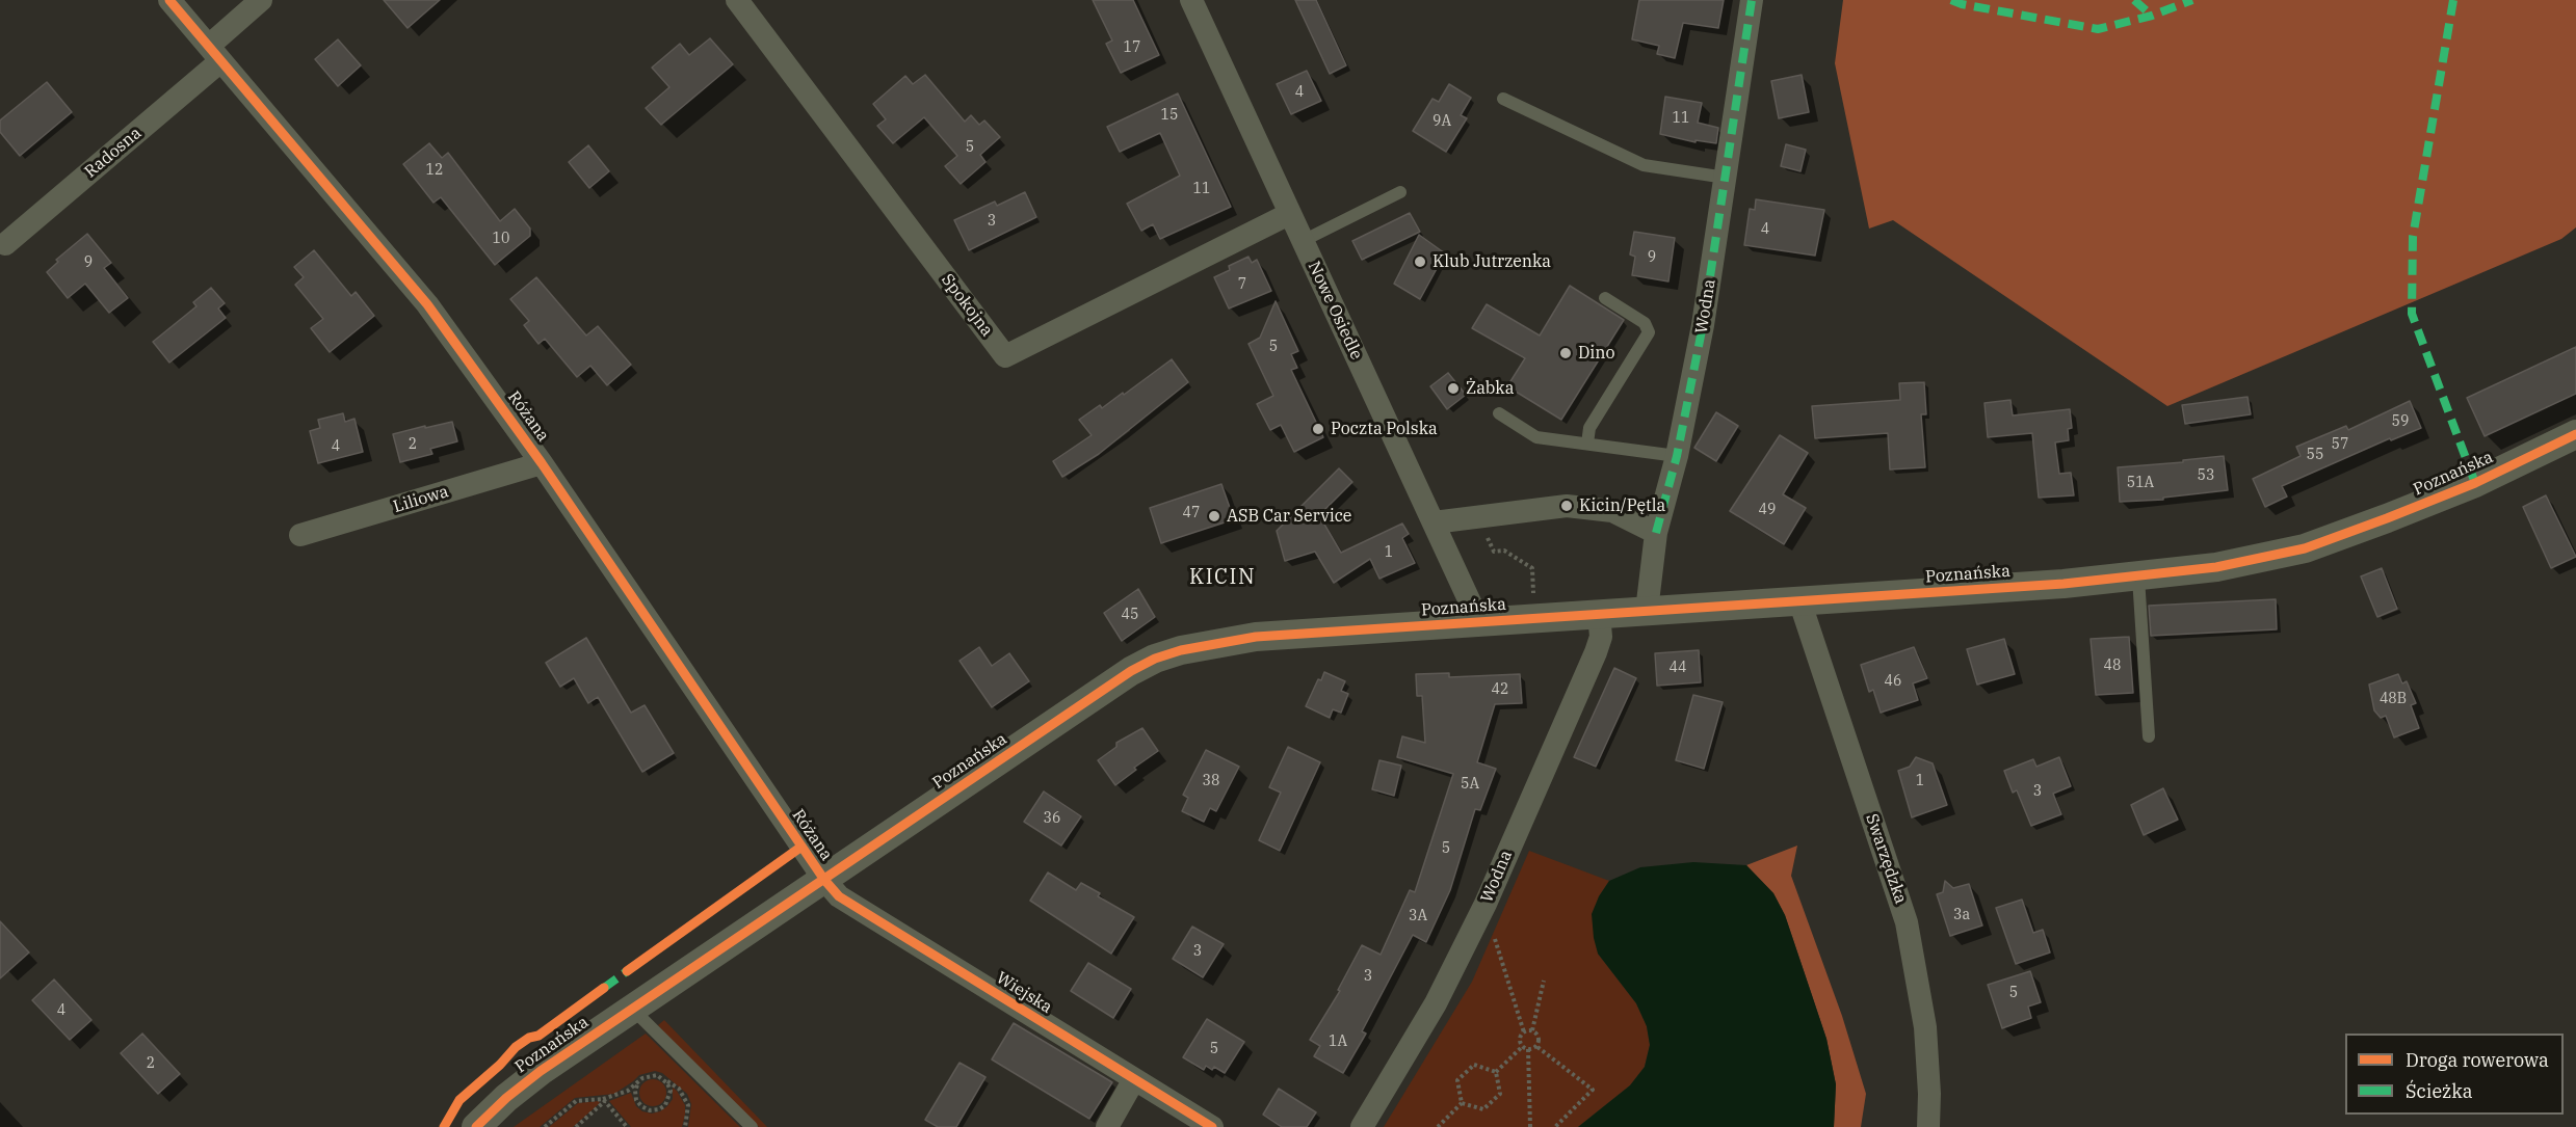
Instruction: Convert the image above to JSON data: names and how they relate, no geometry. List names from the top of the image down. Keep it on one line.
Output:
{"streets":{"street":["Radosna","Spokojna","Wodna","Nowe Osiedle","Różana","Poznańska","Liliowa","Swarzędzka","Wiejska"]},"crossings":[["Radosna","Różana"],["Spokojna","Nowe Osiedle"],["Wodna","Poznańska"],["Nowe Osiedle","Poznańska"],["Różana","Poznańska"],["Różana","Liliowa"],["Różana","Wiejska"],["Poznańska","Swarzędzka"],["Poznańska","Wiejska"]],"districts":["KICIN"],"places":["Klub Jutrzenka","Dino","Żabka","Poczta Polska","Kicin/Pętla","ASB Car Service"],"house_numbers":["17","4","15","11","9A","5","12","11","3","4","10","9","9","7","5","59","2","57","4","55","53","51A","49","47","1","45","48","44","46","42","48B","38","1","5A","3","36","5","3a","3A","3","3","5","4","1A","5","2"],"legend":["Droga rowerowa","Ścieżka"]}
